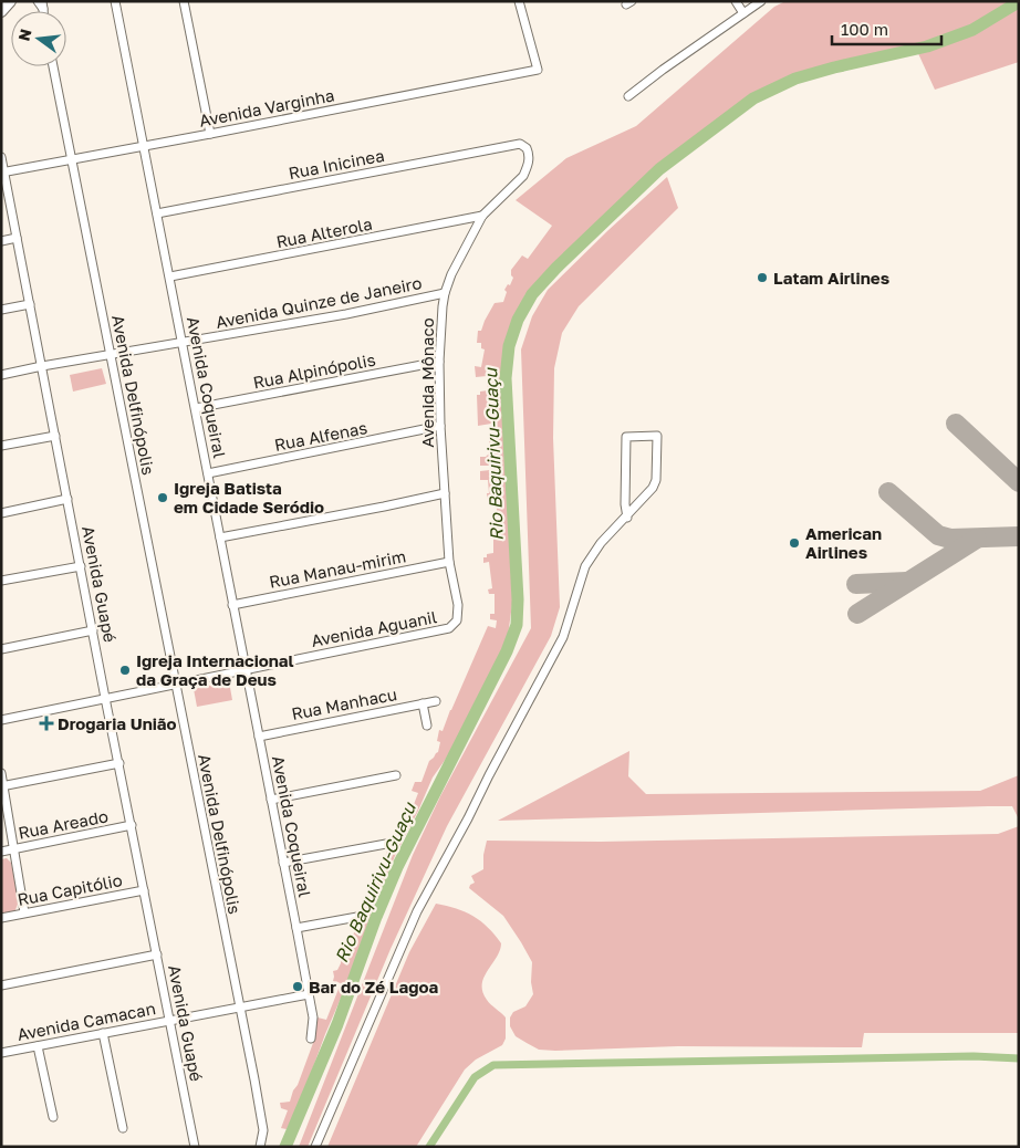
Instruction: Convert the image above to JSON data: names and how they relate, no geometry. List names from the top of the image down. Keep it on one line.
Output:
{"streets":{"street":["Avenida Varginha","Rua Inicinea","Rua Alterola","Avenida Quinze de Janeiro","Rua Alpinópolis","Avenida Mônaco","Avenida Coqueiral","Avenida Delfinópolis","Rua Alfenas","Rua Manau-mirim","Avenida Guapé","Avenida Aguanil","Rua Manhacu","Rua Areado","Rua Capitólio","Avenida Camacan"]},"crossings":[["Avenida Varginha","Avenida Coqueiral"],["Avenida Varginha","Avenida Delfinópolis"],["Avenida Varginha","Avenida Guapé"],["Rua Inicinea","Avenida Mônaco"],["Rua Inicinea","Avenida Coqueiral"],["Rua Alterola","Avenida Mônaco"],["Rua Alterola","Avenida Coqueiral"],["Avenida Quinze de Janeiro","Avenida Mônaco"],["Avenida Quinze de Janeiro","Avenida Coqueiral"],["Avenida Quinze de Janeiro","Avenida Delfinópolis"],["Avenida Quinze de Janeiro","Avenida Guapé"],["Rua Alpinópolis","Avenida Mônaco"],["Rua Alpinópolis","Avenida Coqueiral"],["Avenida Mônaco","Rua Alfenas"],["Avenida Mônaco","Rua Manau-mirim"],["Avenida Mônaco","Avenida Aguanil"],["Avenida Coqueiral","Rua Alfenas"],["Avenida Coqueiral","Rua Manau-mirim"],["Avenida Coqueiral","Avenida Aguanil"],["Avenida Coqueiral","Rua Manhacu"],["Avenida Coqueiral","Avenida Camacan"],["Avenida Delfinópolis","Avenida Aguanil"],["Avenida Delfinópolis","Avenida Camacan"],["Avenida Guapé","Avenida Aguanil"],["Avenida Guapé","Rua Areado"],["Avenida Guapé","Rua Capitólio"],["Avenida Guapé","Avenida Camacan"]],"water":["Rio Baquirivu-Guaçu"],"places":{"other":["Latam Airlines","Igreja Batista em Cidade Seródio","American Airlines","Igreja Internacional da Graça de Deus","Bar do Zé Lagoa"],"health":["Drogaria União"]},"scale_bar":"100 m","north":"left"}
